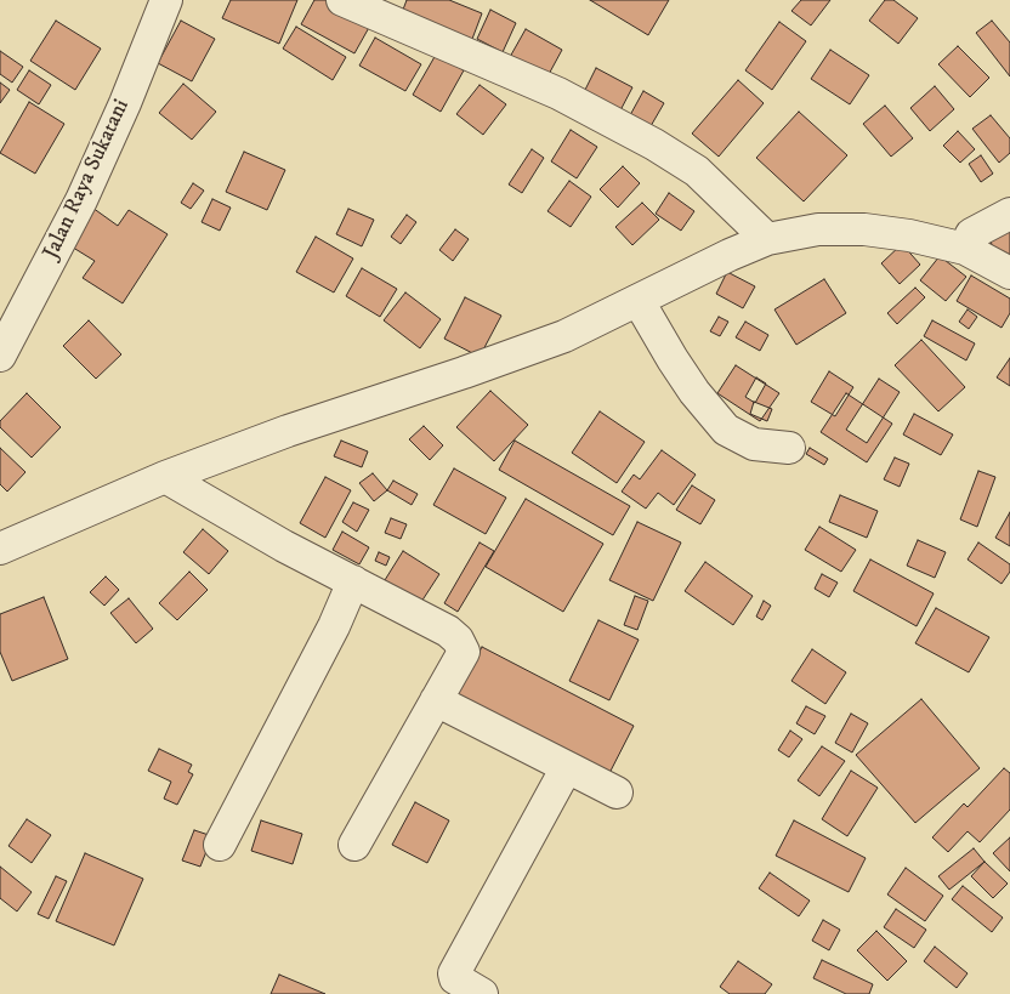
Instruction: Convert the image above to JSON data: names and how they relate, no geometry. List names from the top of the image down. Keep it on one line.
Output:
{"streets":{"street":["Jalan Raya Sukatani"]}}
